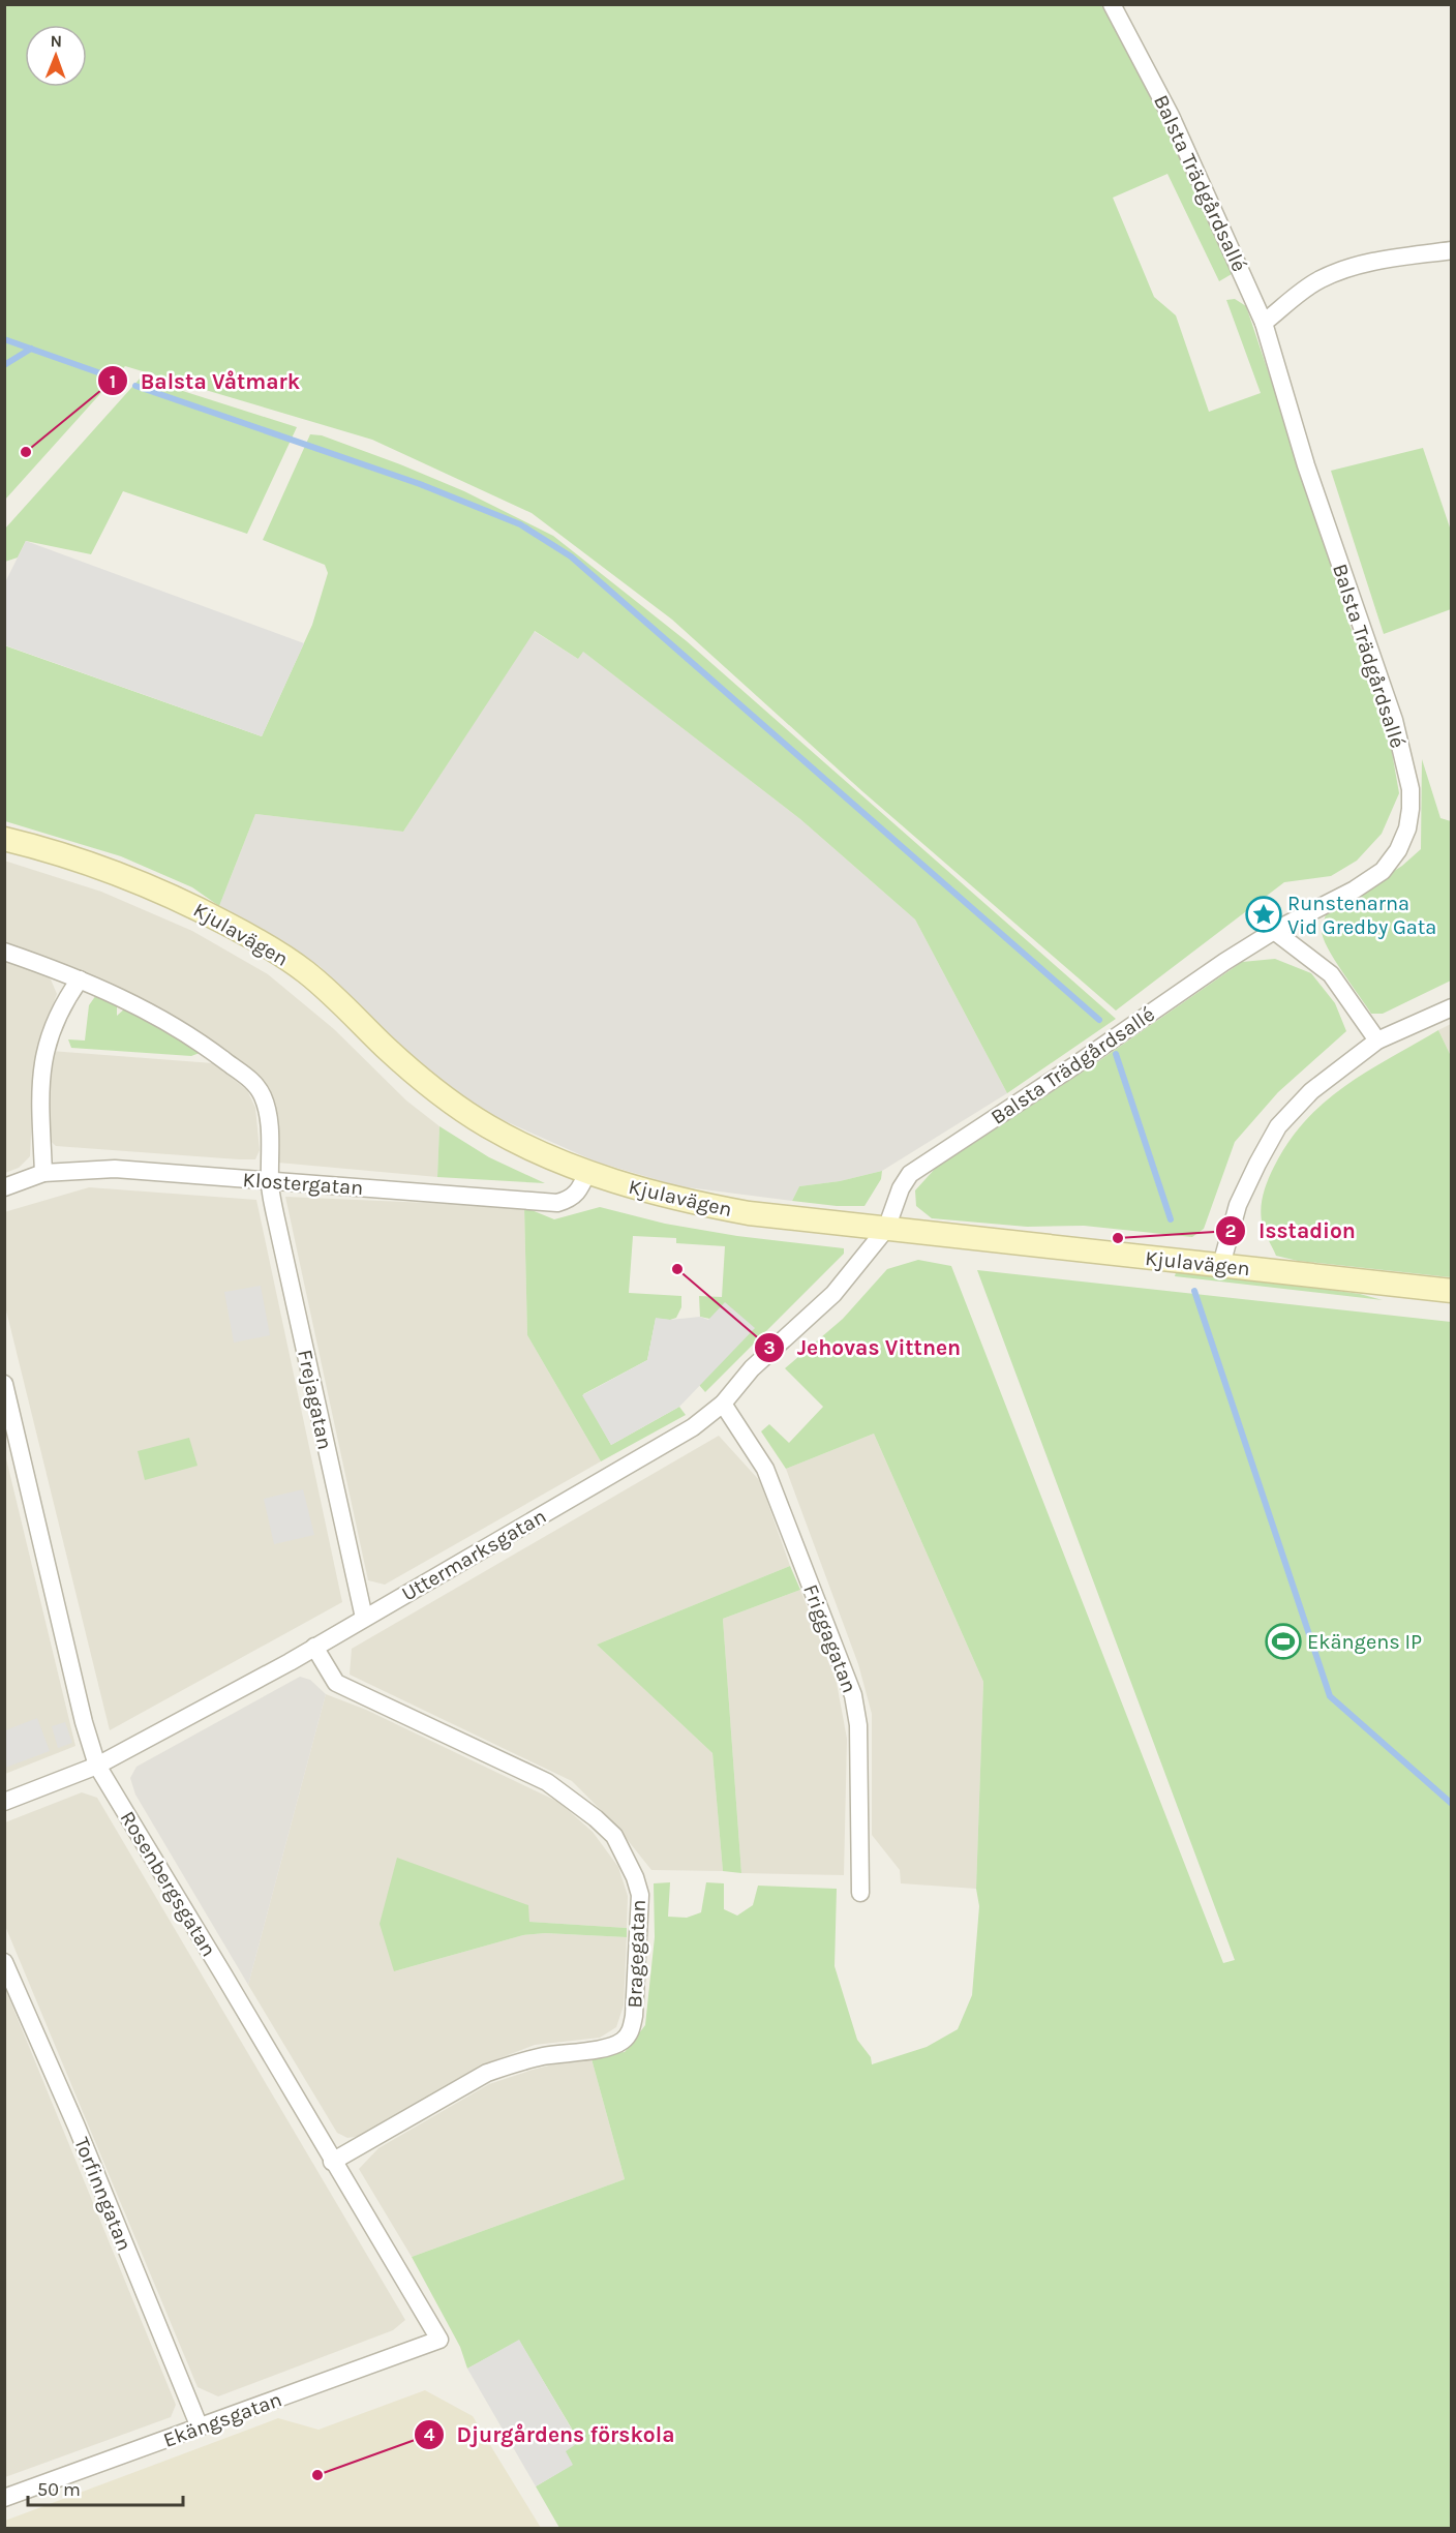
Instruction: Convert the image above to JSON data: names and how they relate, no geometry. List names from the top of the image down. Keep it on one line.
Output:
{"streets":{"street":["Balsta Trädgårdsallé","Kjulavägen","Klostergatan","Frejagatan","Uttermarksgatan","Friggagatan","Rosenbergsgatan","Bragegatan","Torfinngatan","Ekängsgatan"]},"crossings":[["Balsta Trädgårdsallé","Kjulavägen"],["Balsta Trädgårdsallé","Uttermarksgatan"],["Kjulavägen","Klostergatan"],["Kjulavägen","Uttermarksgatan"],["Klostergatan","Frejagatan"],["Frejagatan","Uttermarksgatan"],["Uttermarksgatan","Friggagatan"],["Uttermarksgatan","Rosenbergsgatan"],["Uttermarksgatan","Bragegatan"],["Rosenbergsgatan","Bragegatan"],["Rosenbergsgatan","Ekängsgatan"],["Torfinngatan","Ekängsgatan"]],"places":{"other":["Balsta Våtmark","Isstadion","Jehovas Vittnen","Djurgårdens förskola"],"place":["Runstenarna Vid Gredby Gata"],"sports":["Ekängens IP"]},"scale_bar":"50 m","north":"top"}
